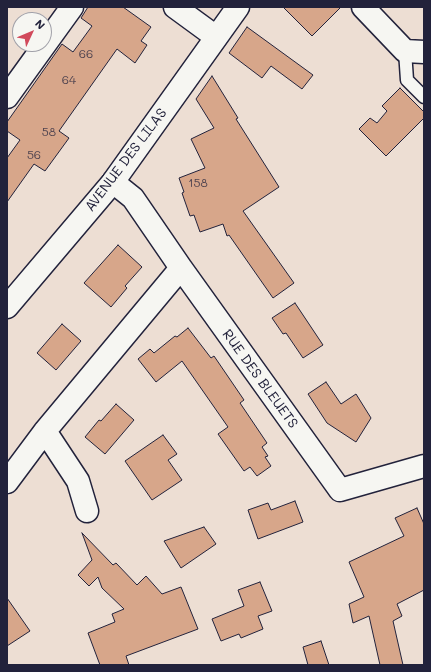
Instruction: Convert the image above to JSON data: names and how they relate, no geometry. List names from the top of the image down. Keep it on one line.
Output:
{"streets":{"street":["AVENUE DES LILAS","RUE DES BLEUETS"]},"crossings":[["AVENUE DES LILAS","RUE DES BLEUETS"]],"house_numbers":["66","64","58","56","158"],"north":"top right"}
